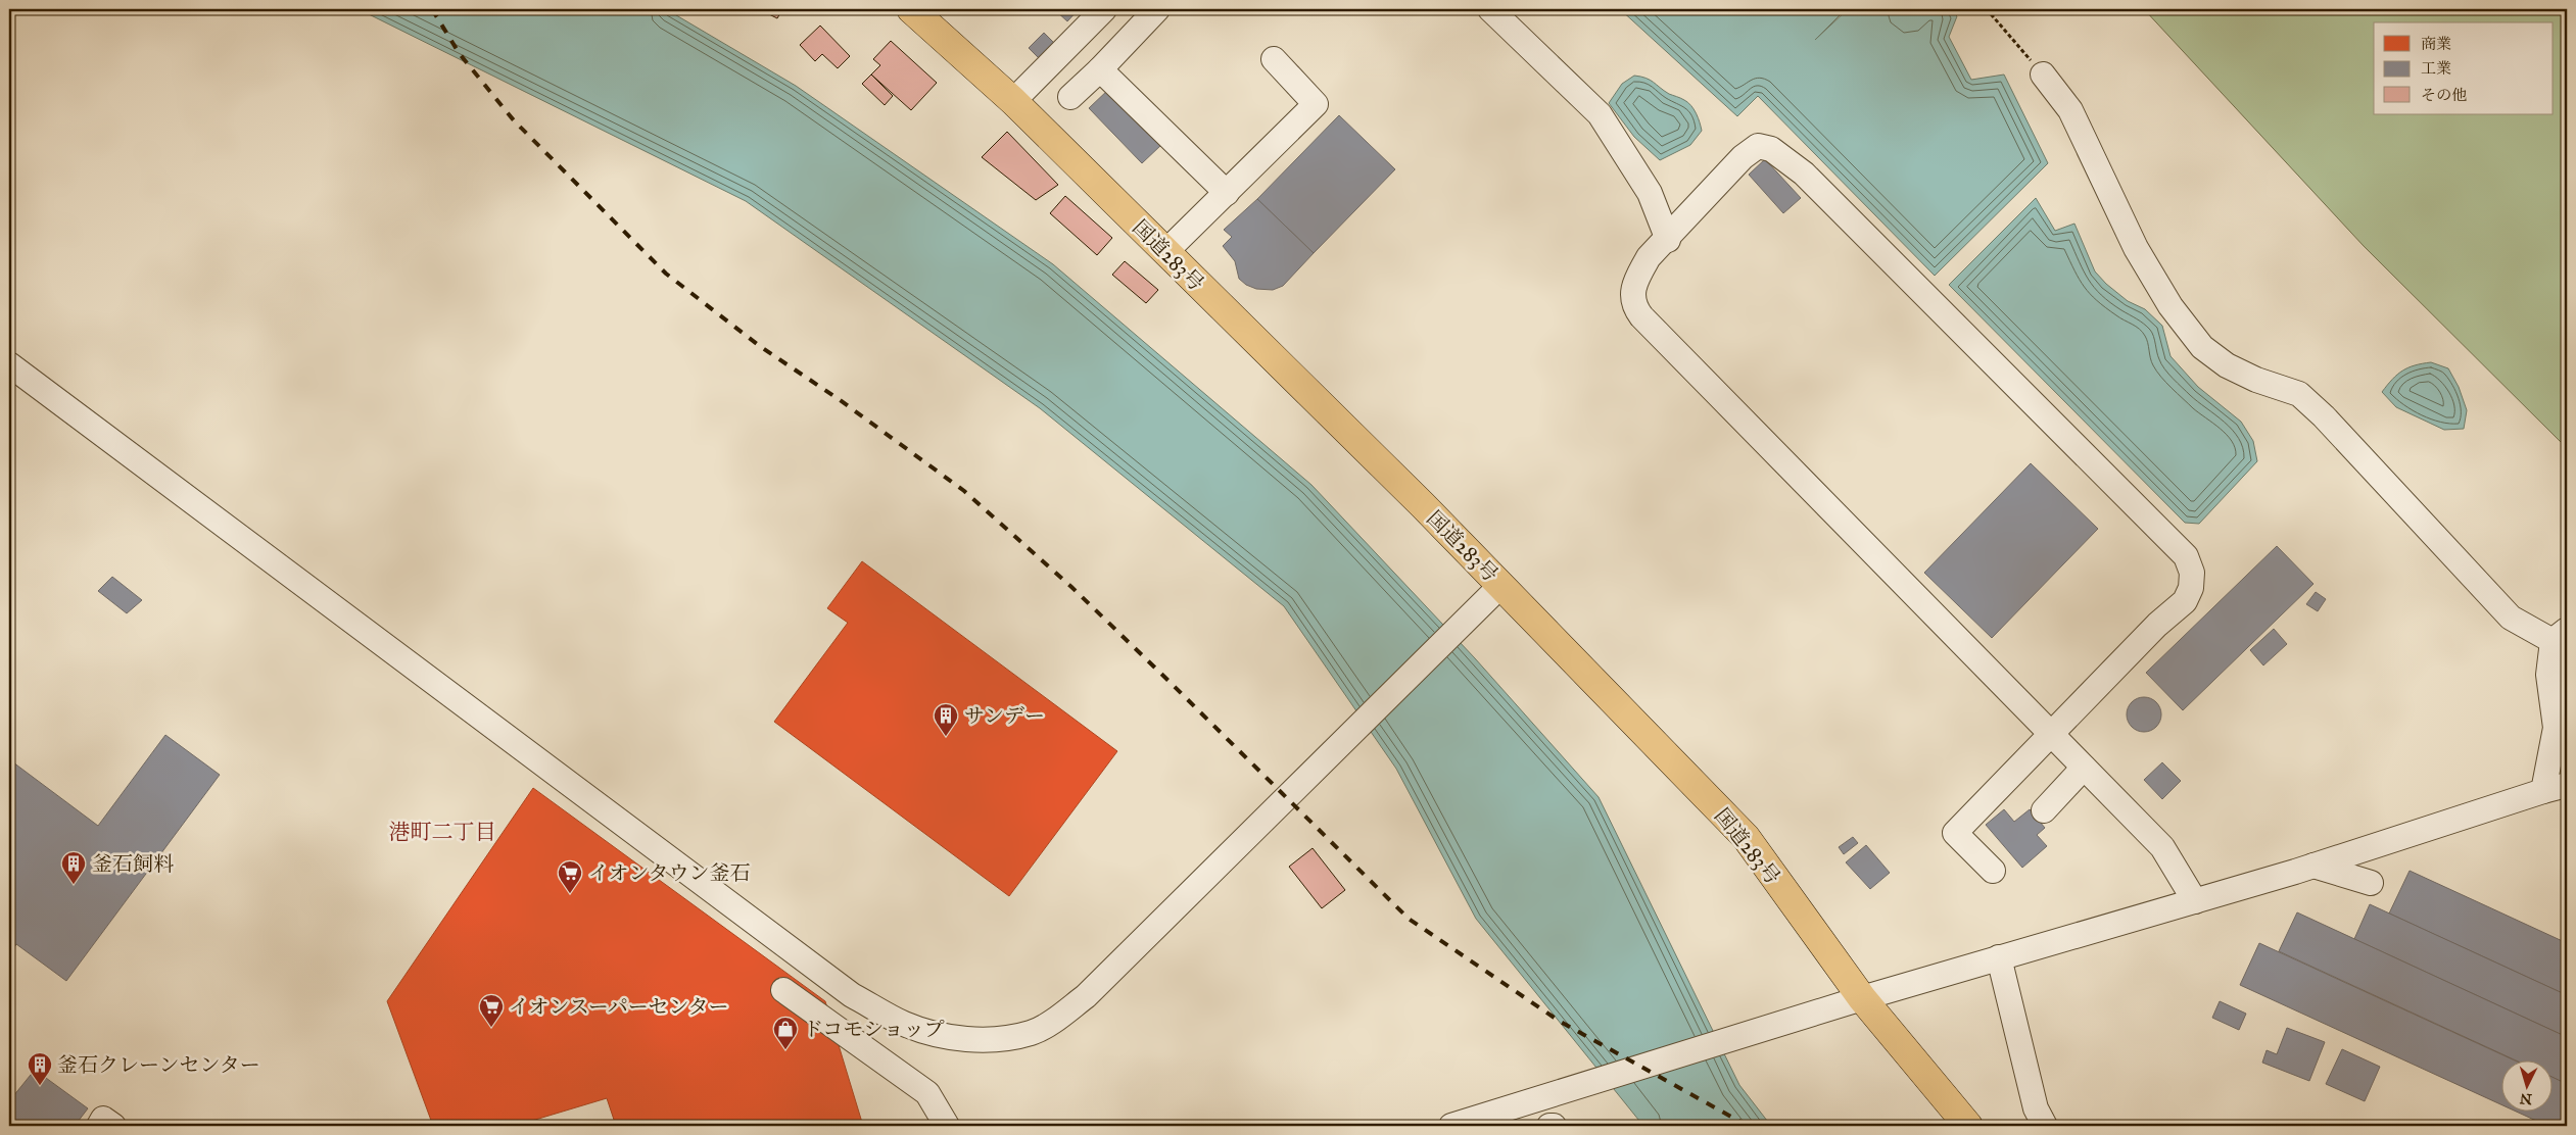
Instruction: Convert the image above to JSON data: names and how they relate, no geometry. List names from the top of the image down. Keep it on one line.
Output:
{"streets":{"highway":["国道283号"]},"districts":["港町二丁目"],"places":{"building":["サンデー","釜石飼料","釜石クレーンセンター"],"supermarket":["イオンタウン釜石","イオンスーパーセンター"],"shop":["ドコモショップ"]},"legend":["商業","工業","その他"],"north":"bottom"}
